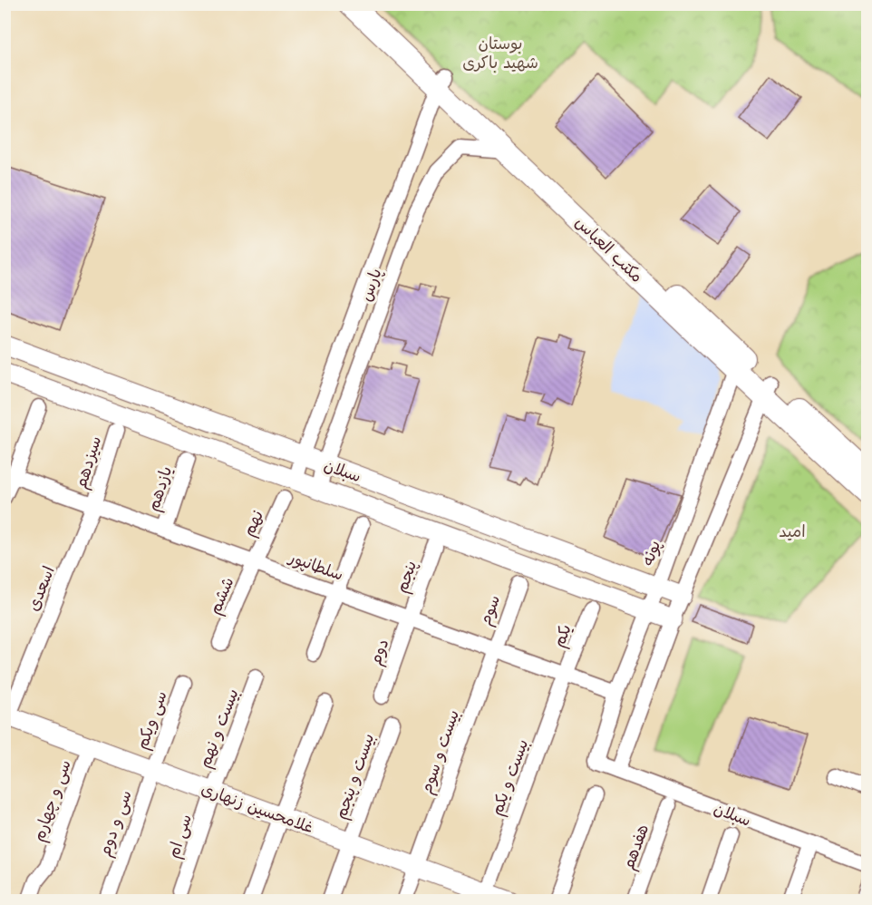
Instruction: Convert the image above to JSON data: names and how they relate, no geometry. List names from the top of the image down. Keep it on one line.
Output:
{"streets":{"main road":["مکتب العباس"],"street":["پارس","سیزدهم","سبلان","یازدهم","نهم","پونه","سلطانپور","پنجم","اسعدی","ششم","سوم","یکم","دوم","سی ویکم","بیست و نهم","بیست و سوم","بیست و پنجم","بیست و یکم","سی و چهارم","غلامحسین زنهاری","سی و دوم","سی ام","هفدهم"]},"crossings":[["مکتب العباس","پارس"],["مکتب العباس","پونه"],["پارس","سبلان"],["سیزدهم","سلطانپور"],["سیزدهم","اسعدی"],["سبلان","پونه"],["یازدهم","سلطانپور"],["نهم","سلطانپور"],["نهم","ششم"],["پونه","سلطانپور"],["سلطانپور","پنجم"],["سلطانپور","اسعدی"],["سلطانپور","ششم"],["سلطانپور","سوم"],["سلطانپور","یکم"],["سلطانپور","دوم"],["سلطانپور","بیست و سوم"],["سلطانپور","بیست و یکم"],["پنجم","دوم"],["اسعدی","غلامحسین زنهاری"],["سوم","بیست و سوم"],["یکم","بیست و یکم"],["سی ویکم","غلامحسین زنهاری"],["سی ویکم","سی و دوم"],["بیست و نهم","غلامحسین زنهاری"],["بیست و نهم","سی ام"],["بیست و سوم","غلامحسین زنهاری"],["بیست و پنجم","غلامحسین زنهاری"],["بیست و یکم","غلامحسین زنهاری"],["سی و چهارم","غلامحسین زنهاری"],["غلامحسین زنهاری","سی و دوم"],["غلامحسین زنهاری","سی ام"]],"parks":["بوستان شهید باکری","امید"]}
